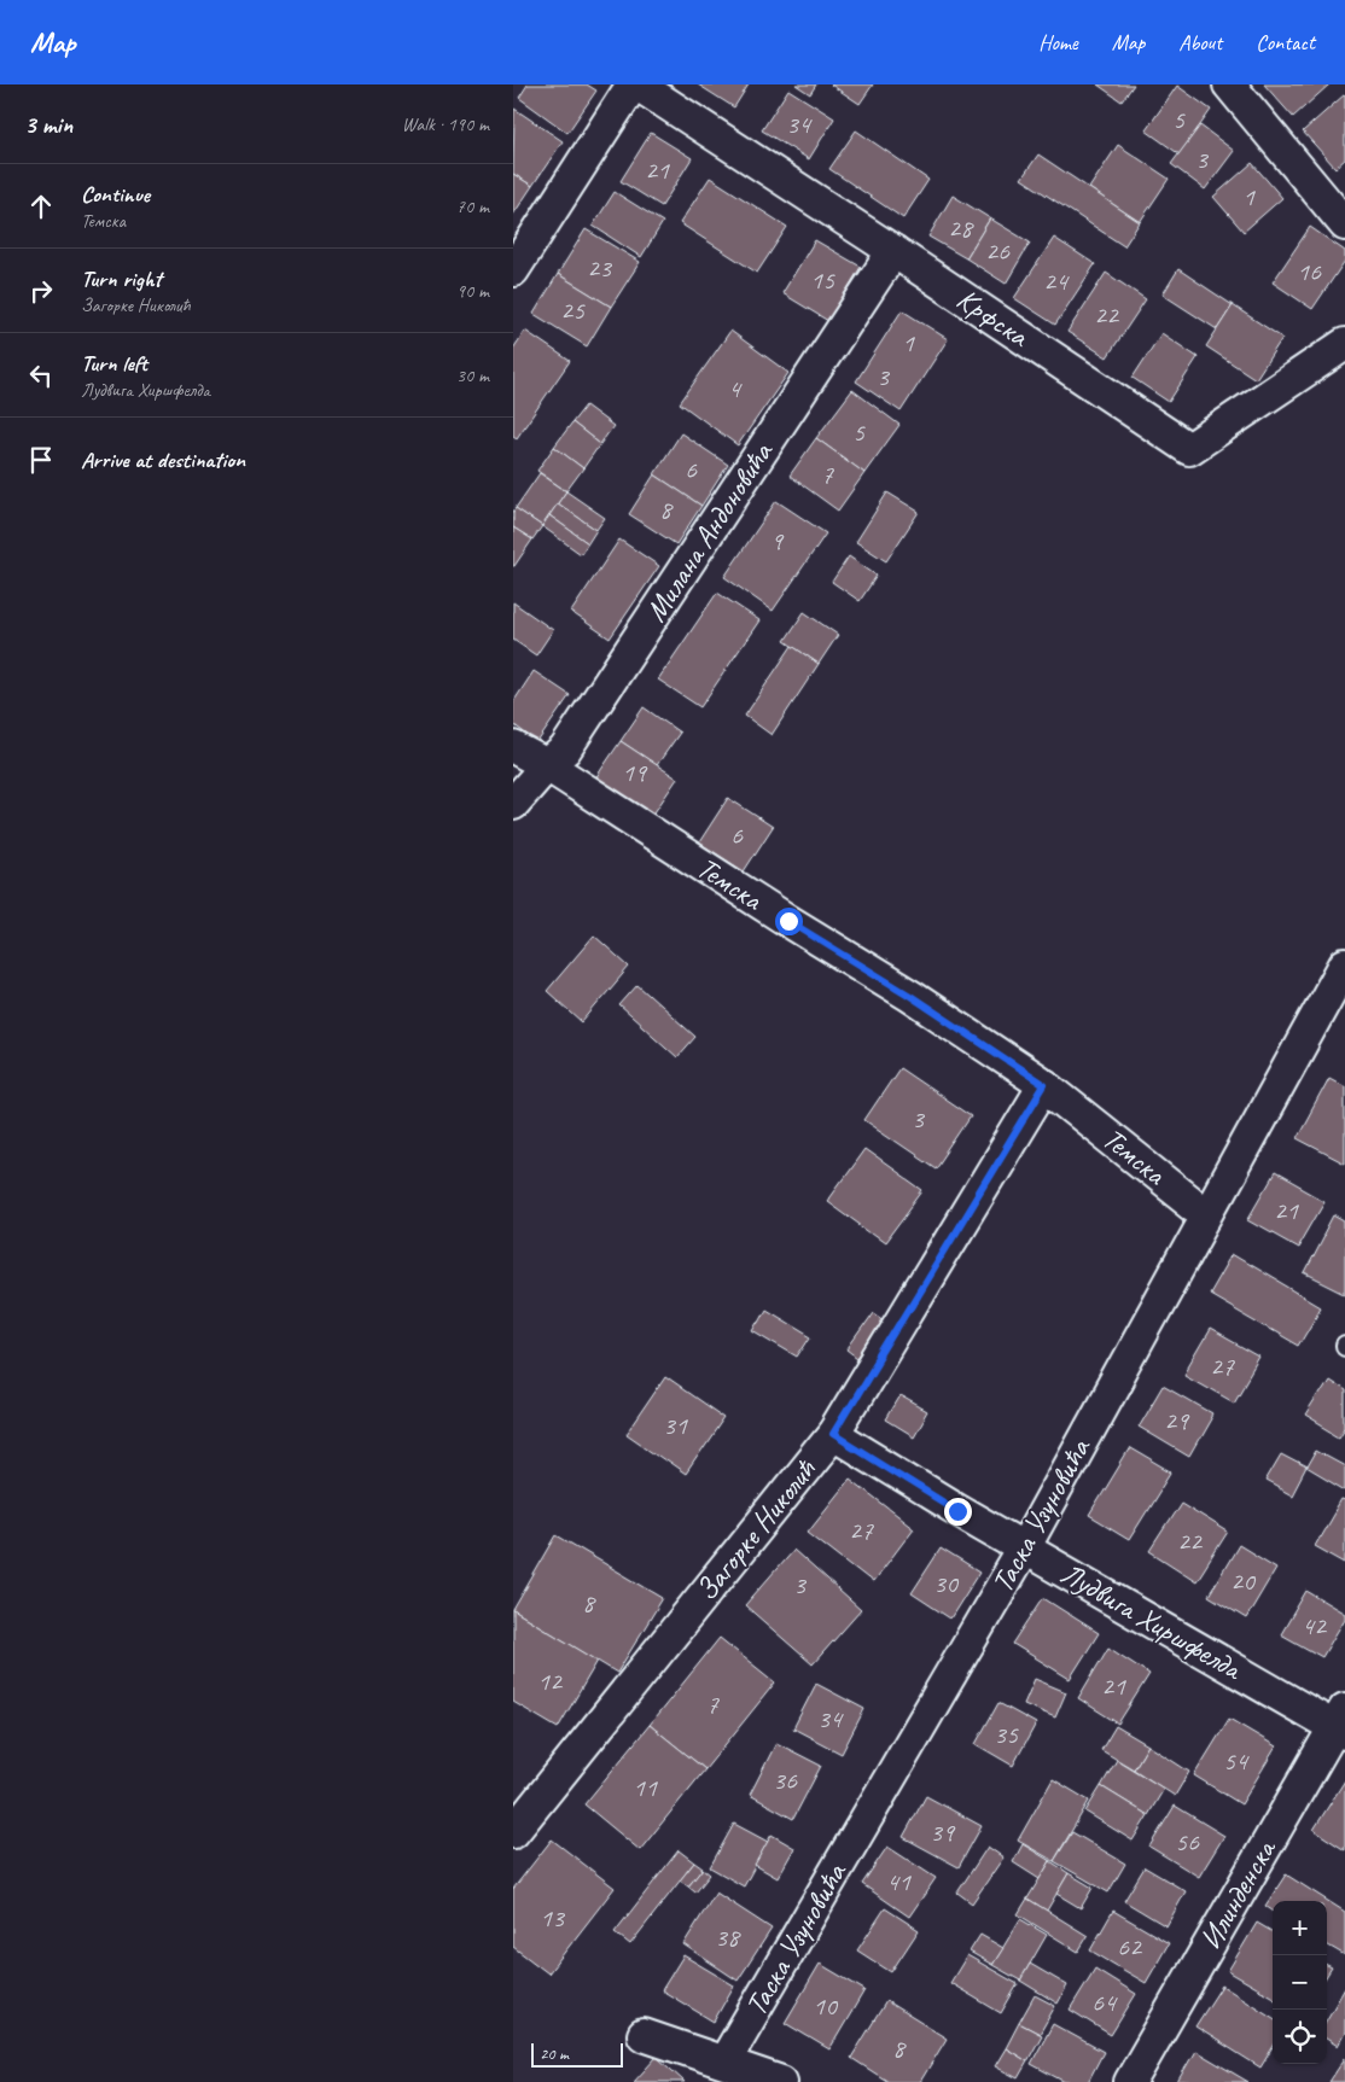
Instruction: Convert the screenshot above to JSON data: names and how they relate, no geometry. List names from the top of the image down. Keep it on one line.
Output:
{"streets":{"street":["Крфска","Милана Андоновића","Темска","Таска Узуновића","Загорке Николић","Лудвига Хиршфелда","Илинденска"]},"crossings":[["Крфска","Милана Андоновића"],["Милана Андоновића","Темска"],["Темска","Таска Узуновића"],["Темска","Загорке Николић"],["Таска Узуновића","Лудвига Хиршфелда"],["Загорке Николић","Лудвига Хиршфелда"],["Лудвига Хиршфелда","Илинденска"]],"house_numbers":["5","34","3","21","1","28","26","23","16","15","24","25","22","1","3","4","5","6","7","8","9","19","6","3","21","27","29","31","27","22","20","30","3","8","42","12","21","7","34","35","54","36","11","39","56","41","13","38","62","64","10","8"],"scale_bar":"20 m","page":{"header":"Map","nav":["Home","Map","About","Contact"],"heading":["3 min","Walk · 190 m"],"list":[["Continue","Темска","70 m"],["Turn right","Загорке Николић","90 m"],["Turn left","Лудвига Хиршфелда","30 m"],"Arrive at destination"],"map_buttons":["+","−"],"scale":"20 m"}}
